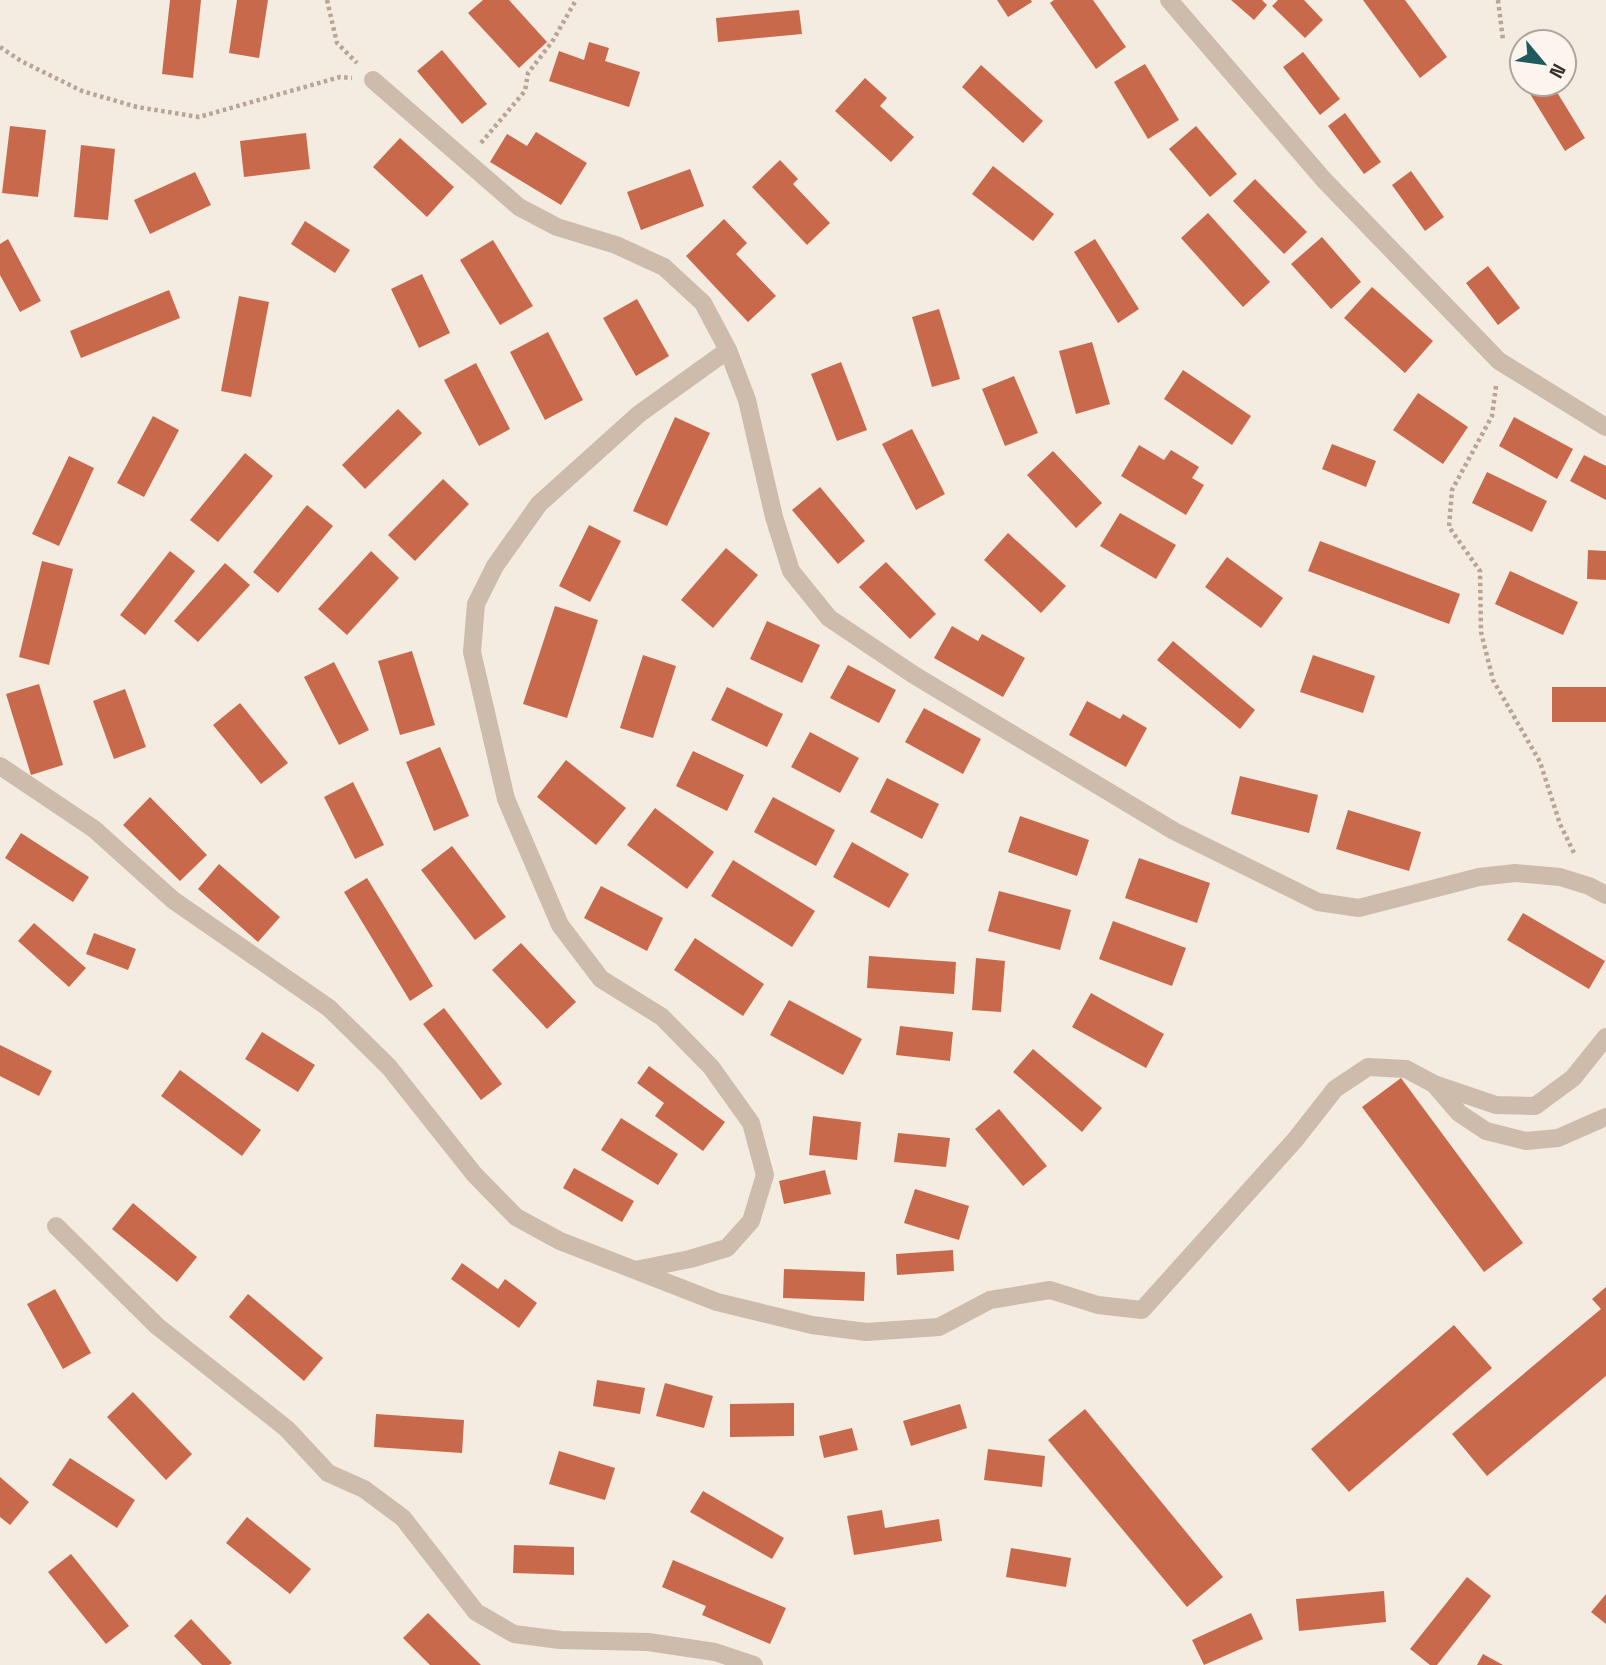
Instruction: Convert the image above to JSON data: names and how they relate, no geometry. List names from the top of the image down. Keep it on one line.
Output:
{"north":"bottom right"}
